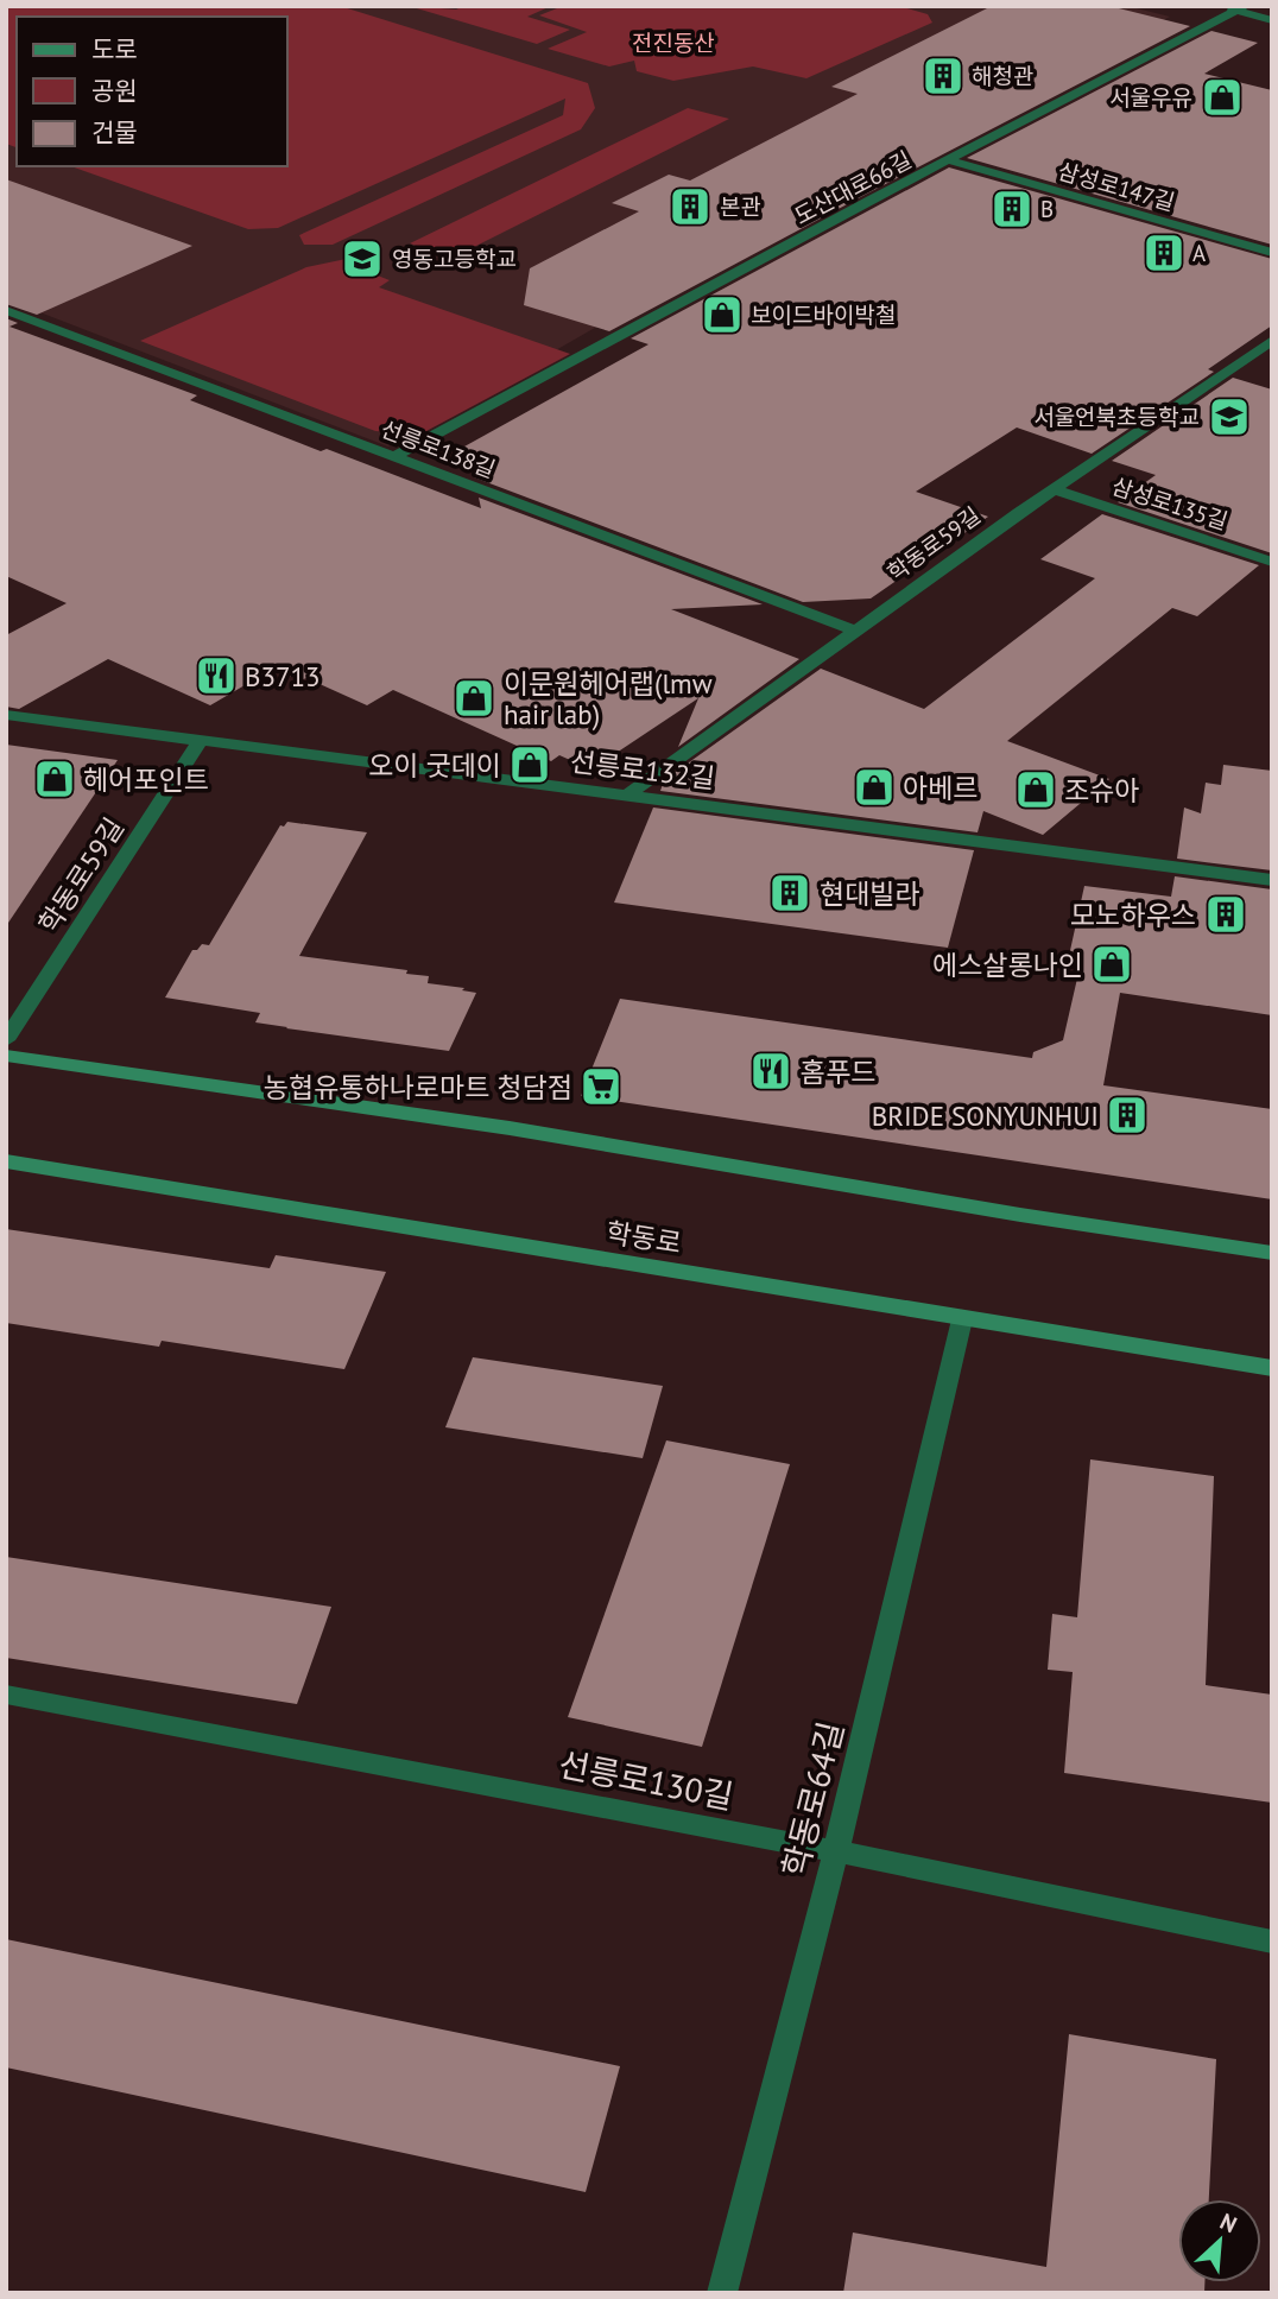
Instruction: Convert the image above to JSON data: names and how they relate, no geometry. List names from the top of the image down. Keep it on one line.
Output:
{"streets":{"main road":["학동로"],"street":["삼성로147길","도산대로66길","선릉로138길","삼성로135길","학동로59길","선릉로132길","선릉로130길","학동로64길"]},"crossings":[["삼성로147길","도산대로66길"],["도산대로66길","선릉로138길"],["선릉로138길","학동로59길"],["삼성로135길","학동로59길"],["학동로59길","선릉로132길"],["학동로","학동로64길"],["선릉로130길","학동로64길"]],"parks":["전진동산"],"places":{"building":["해청관","본관","B","A","현대빌라","모노하우스","BRIDE SONYUNHUI"],"shop":["서울우유","보이드바이박철","이문원헤어랩(lmw hair lab)","오이 굿데이","헤어포인트","아베르","조슈아","에스살롱나인"],"school or university":["영동고등학교","서울언북초등학교"],"restaurant":["B3713","홈푸드"],"supermarket":["농협유통하나로마트 청담점"]},"legend":["도로","공원","건물"],"north":"top right"}
